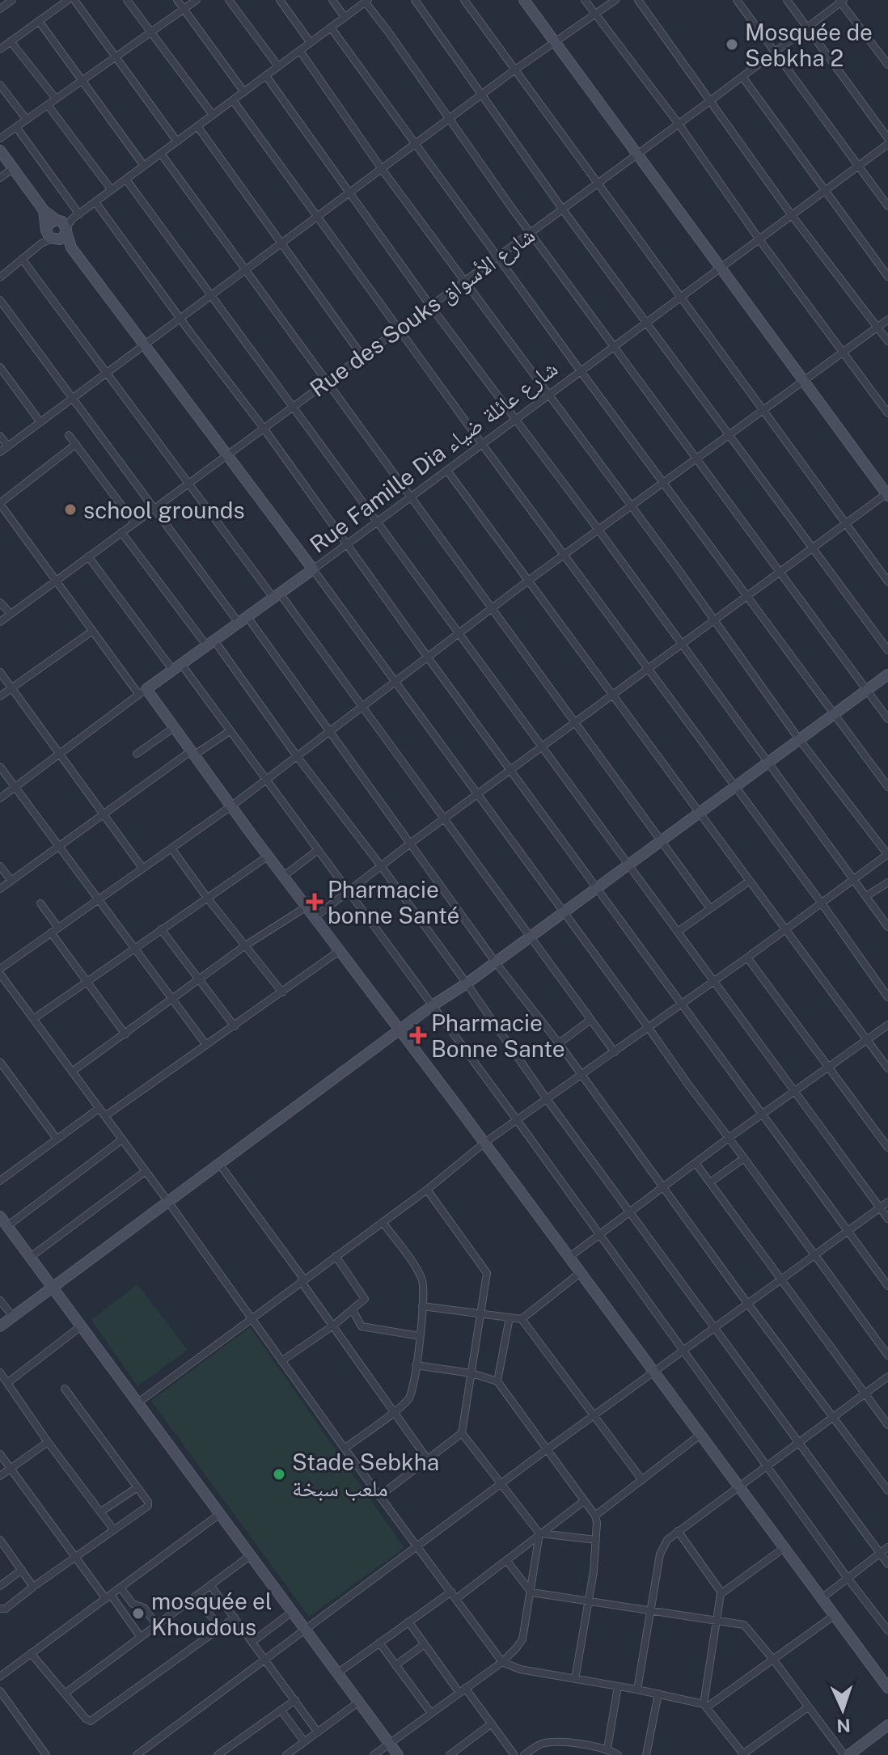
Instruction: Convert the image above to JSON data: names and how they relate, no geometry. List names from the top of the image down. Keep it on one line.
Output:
{"streets":{"street":["Rue des Souks شارع الأسواق","Rue Famille Dia شارع عائلة ضياء"]},"places":{"other":["Mosquée de Sebkha 2","school grounds","Stade Sebkha ملعب سبخة","mosquée el Khoudous"],"health":["Pharmacie bonne Santé","Pharmacie Bonne Sante"]},"north":"bottom"}
